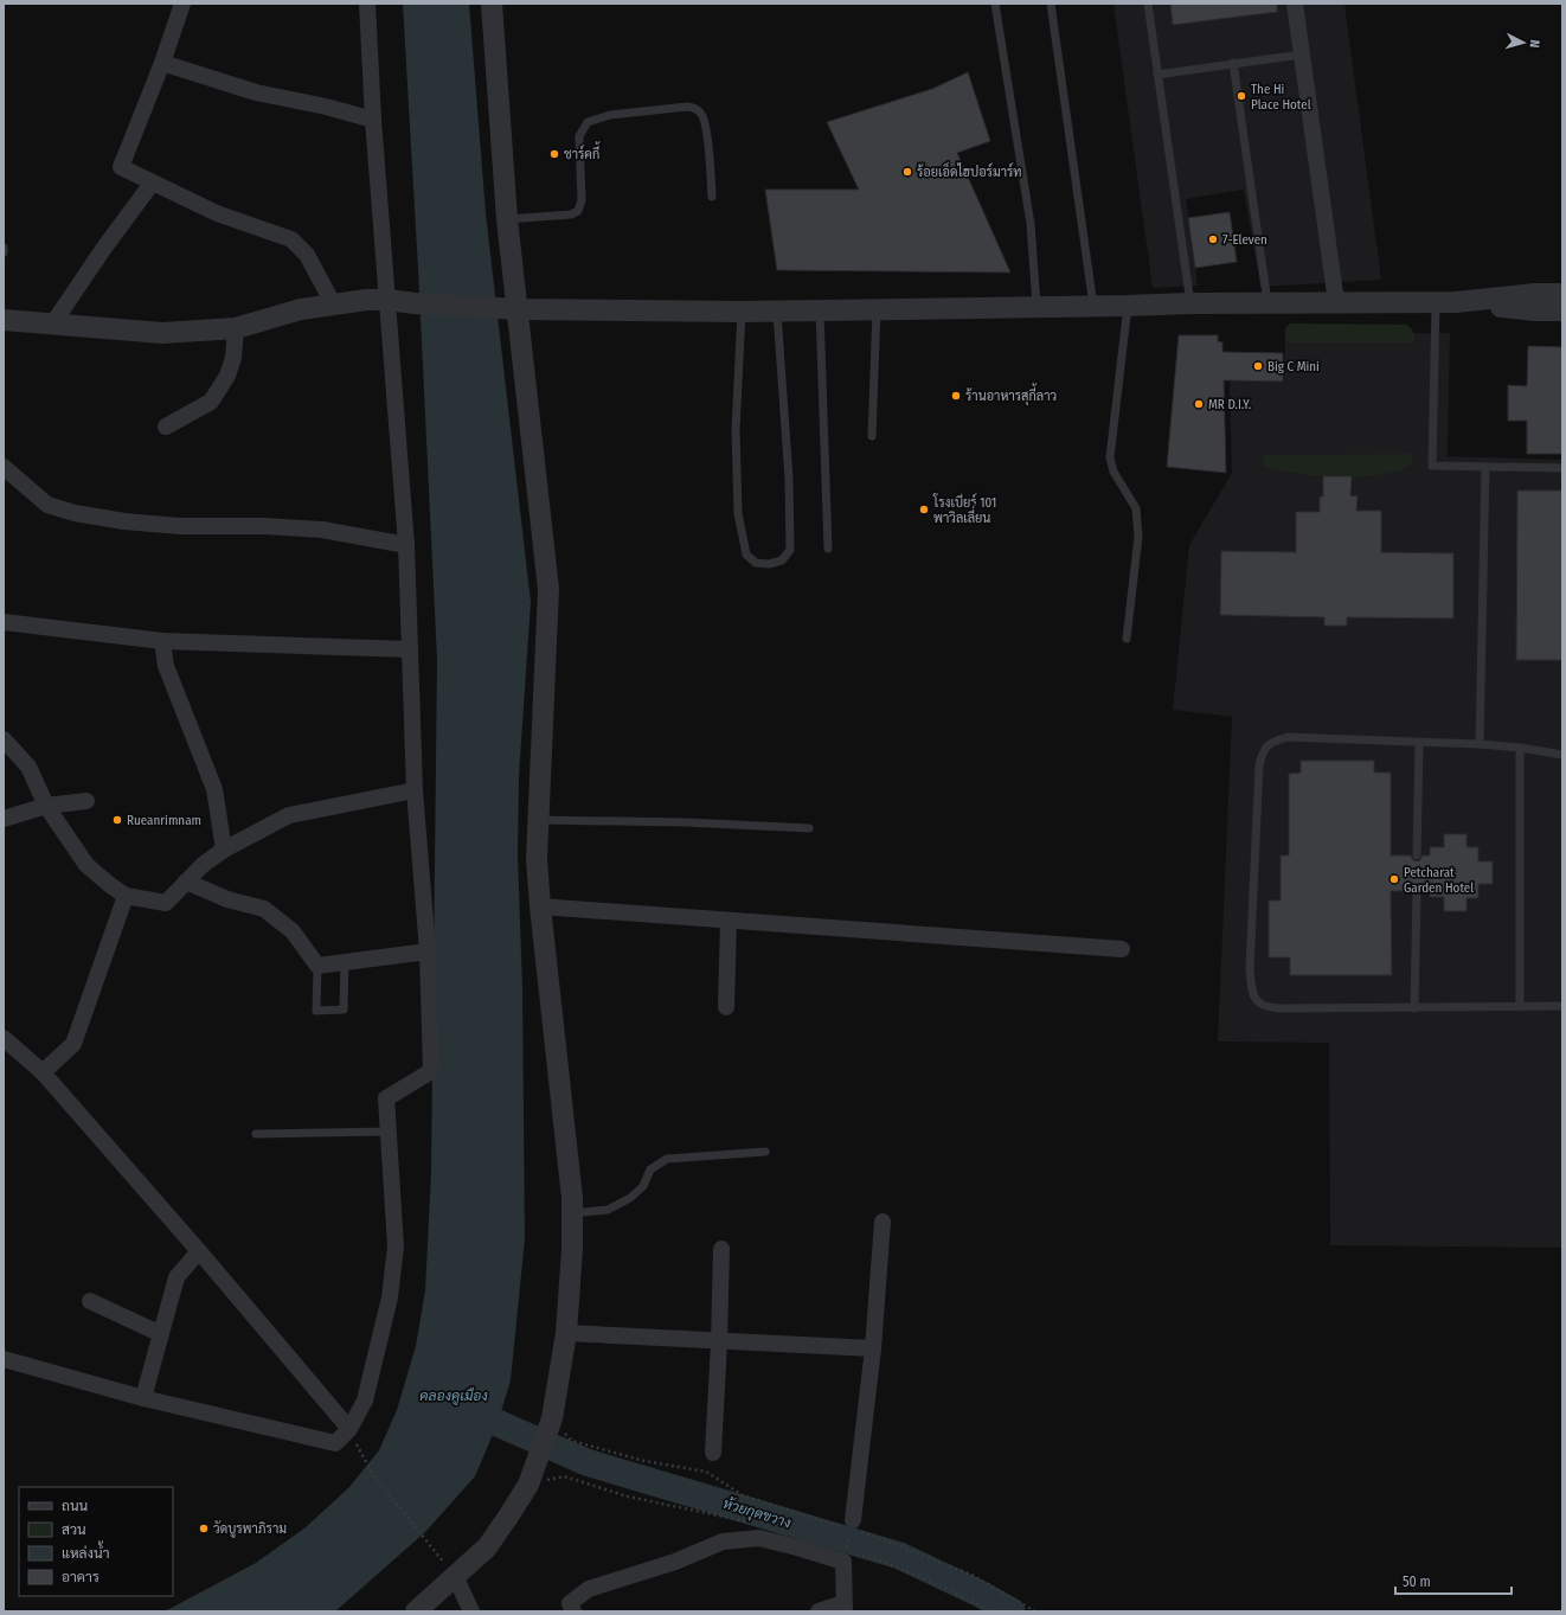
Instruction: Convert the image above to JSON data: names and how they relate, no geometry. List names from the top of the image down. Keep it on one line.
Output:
{"water":["คลองคูเมือง","ห้วยกุดขวาง"],"places":["The Hi Place Hotel","ชาร์คกึ้","ร้อยเอ็ดไฮปอร์มาร์ท","7-Eleven","Big C Mini","ร้านอาหารสุกี้ลาว","MR D.I.Y.","โรงเบียร์ 101 พาวิลเลี่ยน","Rueanrimnam","Petcharat Garden Hotel","วัดบูรพาภิราม"],"legend":["ถนน","สวน","แหล่งน้ำ","อาคาร"],"scale_bar":"50 m","north":"right"}
